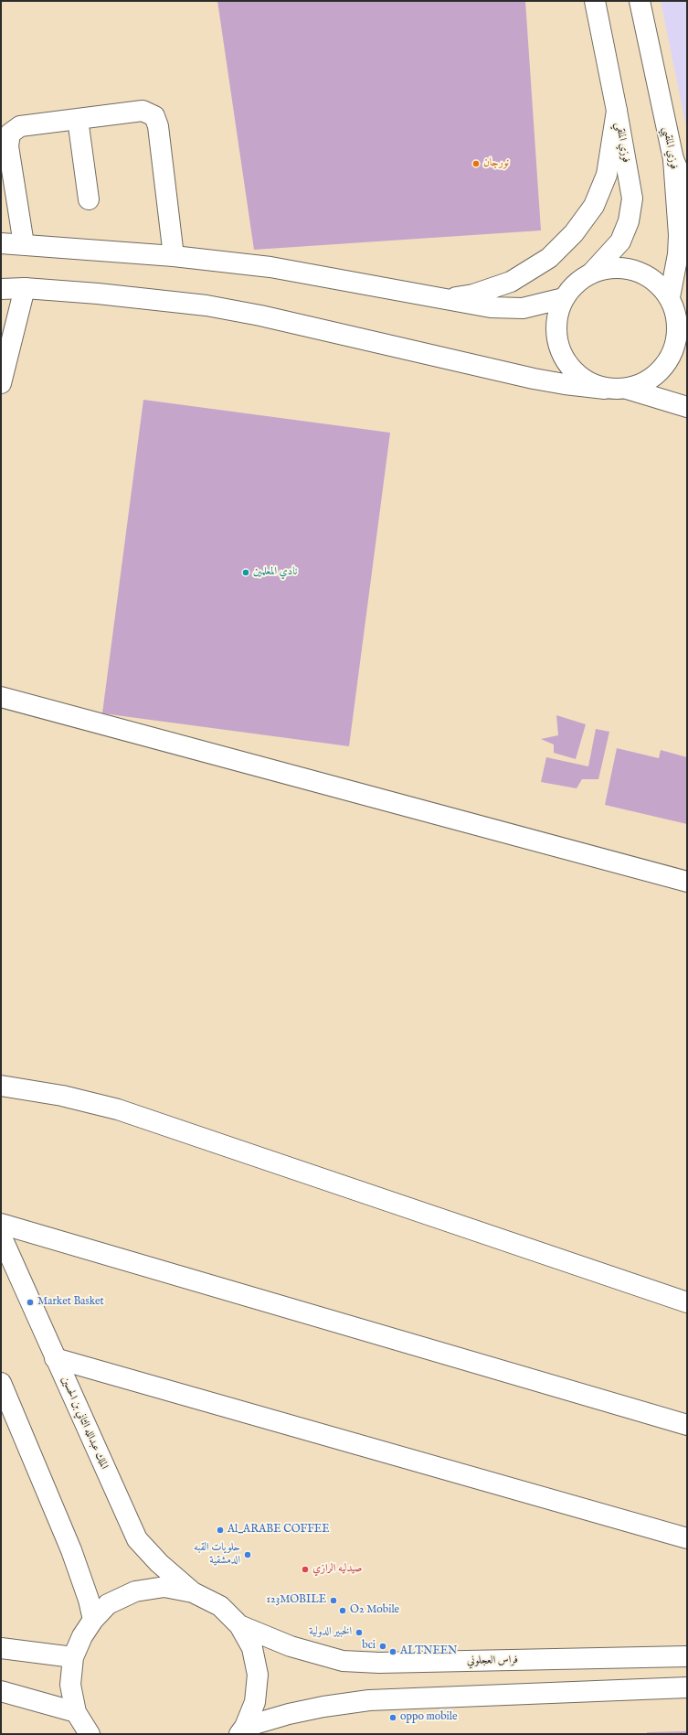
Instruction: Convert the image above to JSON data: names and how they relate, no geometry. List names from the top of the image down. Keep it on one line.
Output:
{"streets":{"main road":["فوزي الملقي","فوزي الملقيي","الملك عبدالله الثاني بن الحسين","فراس العجلوني"]},"crossings":[["فوزي الملقي","فوزي الملقيي"]],"places":["نورجان","نادي المعلمين","Market Basket","Al_ARABE COFFEE","حلويات القبه الدمشقية","صيدليه الرازي","123MOBILE","O2 Mobile","الخبير الدولية","bci","ALTNEEN","oppo mobile"]}
